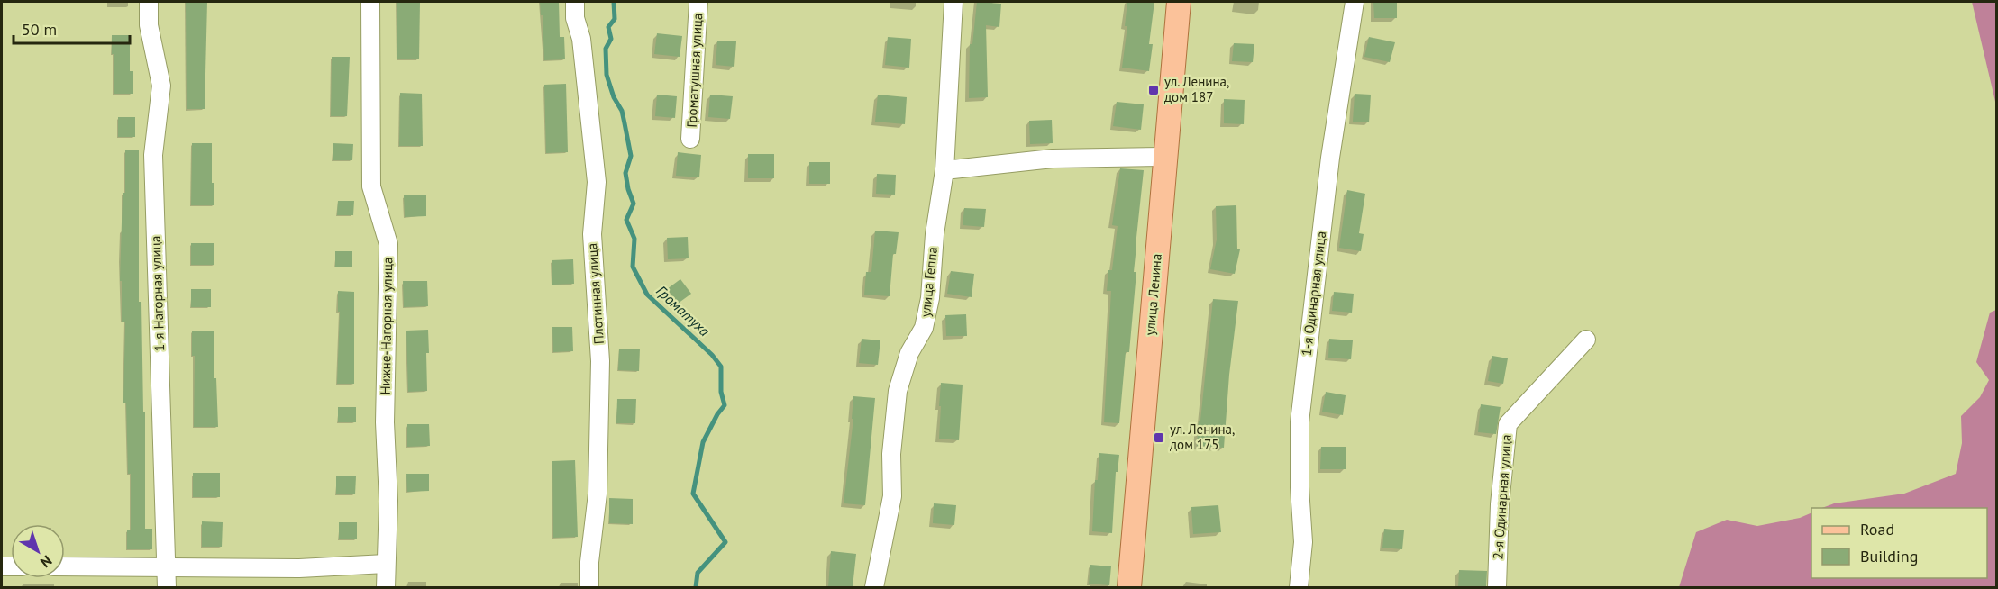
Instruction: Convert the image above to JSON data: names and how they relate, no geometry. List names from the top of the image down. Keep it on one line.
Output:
{"streets":{"main road":["улица Ленина"],"street":["Громатушная улица","улица Геппа","1-я Нагорная улица","Плотинная улица","1-я Одинарная улица","Нижне-Нагорная улица","2-я Одинарная улица"]},"water":["Громатуха"],"places":{"transit":["ул. Ленина, дом 187","ул. Ленина, дом 175"]},"legend":["Road","Building"],"scale_bar":"50 m","north":"bottom right"}
